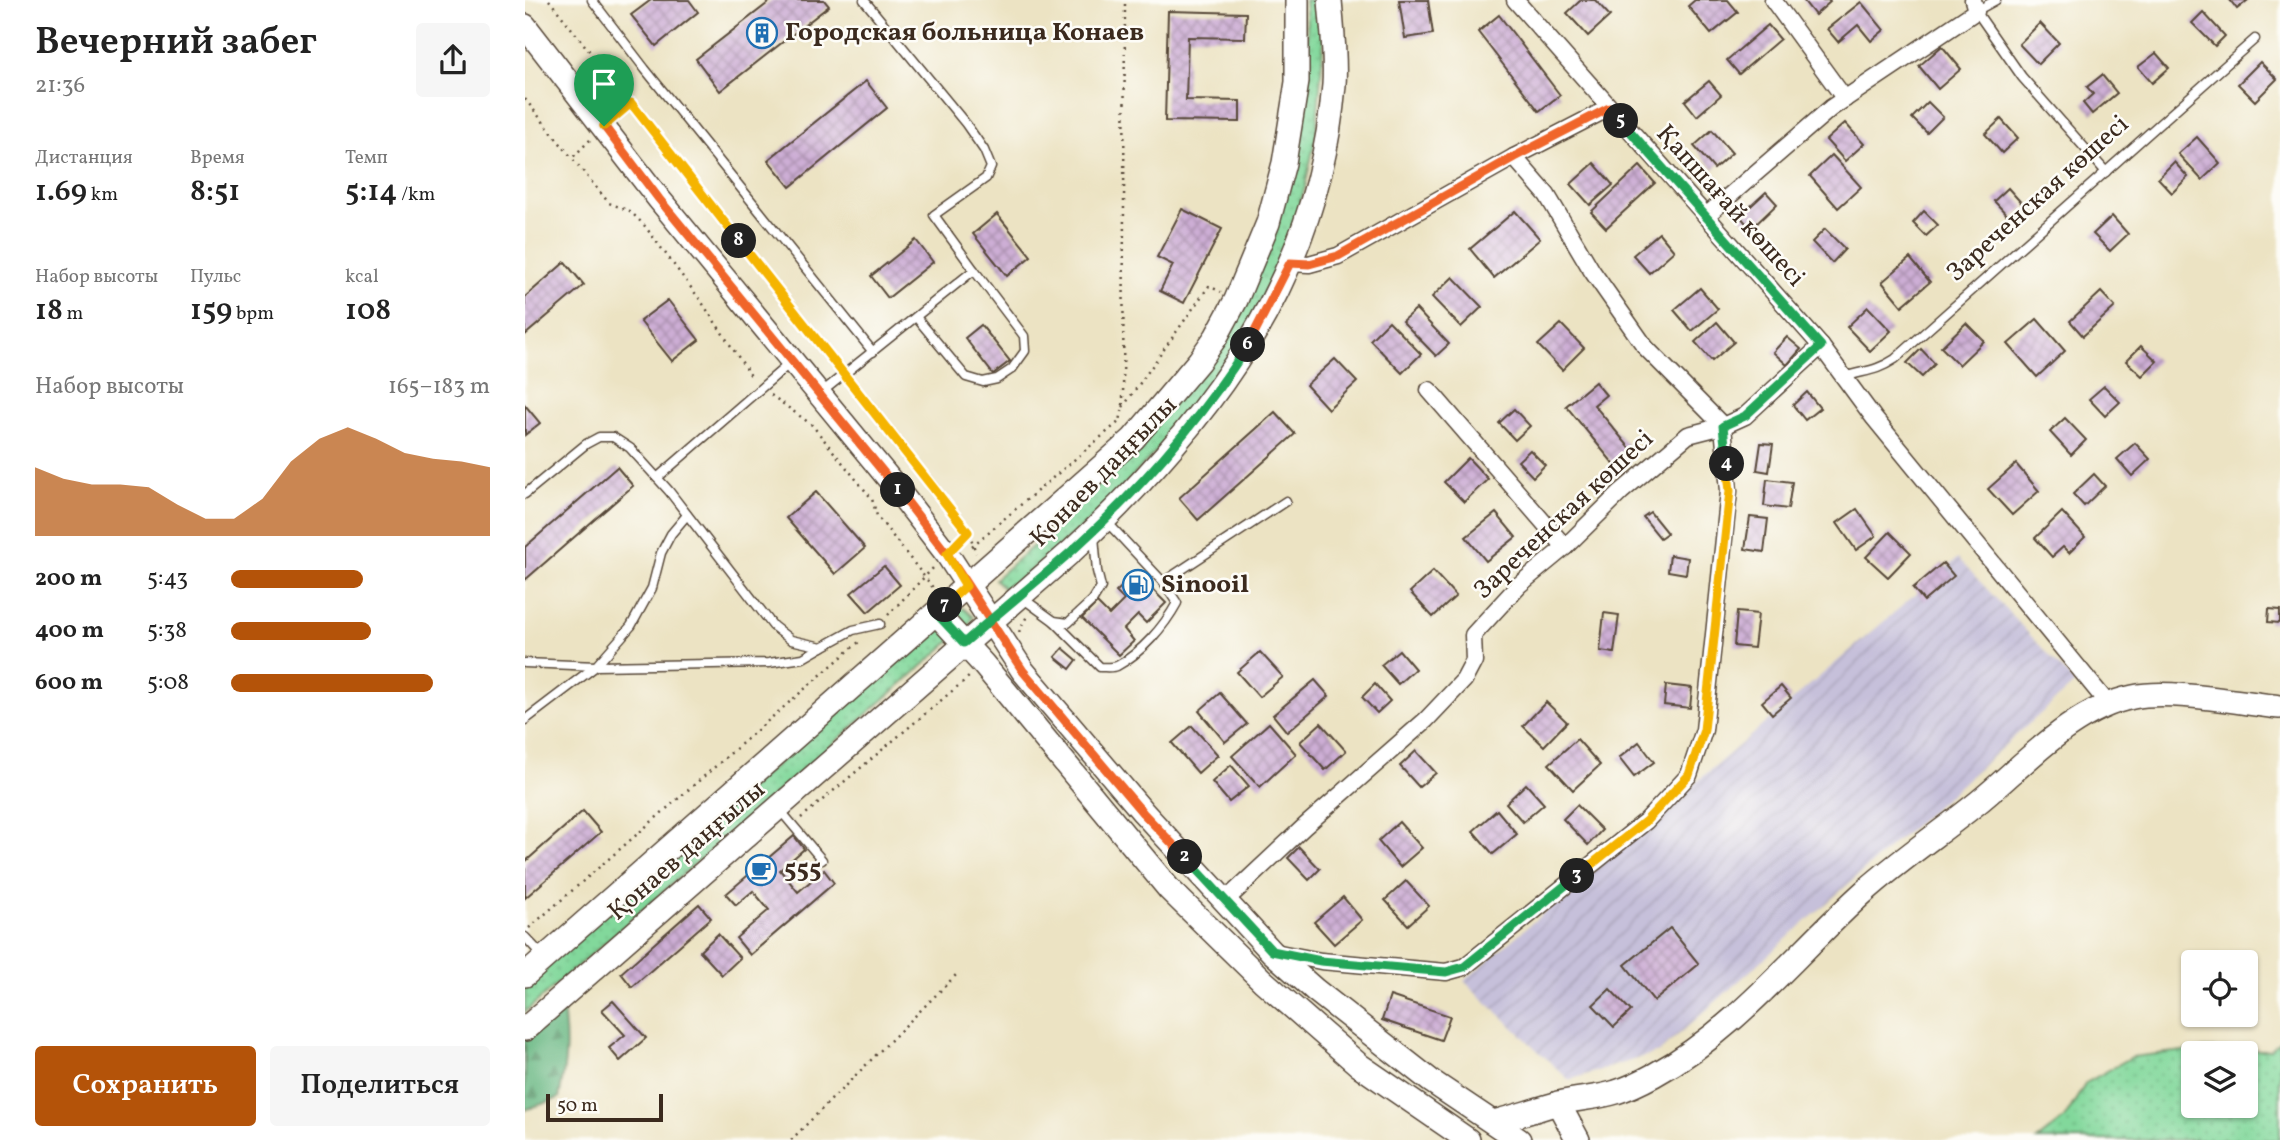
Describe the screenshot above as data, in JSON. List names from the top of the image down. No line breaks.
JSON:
{"streets":{"street":["Зареченская көшесі","Қапшағай көшесі","Қонаев даңғылы"]},"crossings":[["Зареченская көшесі","Қапшағай көшесі"]],"places":{"building":["Городская больница Конаев"],"fuel station":["Sinooil"],"cafe":["555"]},"scale_bar":"50 m","page":{"heading":["Вечерний забег","21:36"],"pins":["5","8","6","4","1","7","2","3"],"stats":[["Дистанция","1.69 km"],["Время","8:51"],["Темп","5:14 /km"],["Набор высоты","18 m"],["Пульс","159 bpm"],["kcal","108"]],"chart":["Набор высоты","165–183 m"],"list":[{"name":"200 m","note":"5:43"},{"name":"400 m","note":"5:38"},{"name":"600 m","note":"5:08"}],"buttons":["Сохранить","Поделиться"],"scale":"50 m"}}
